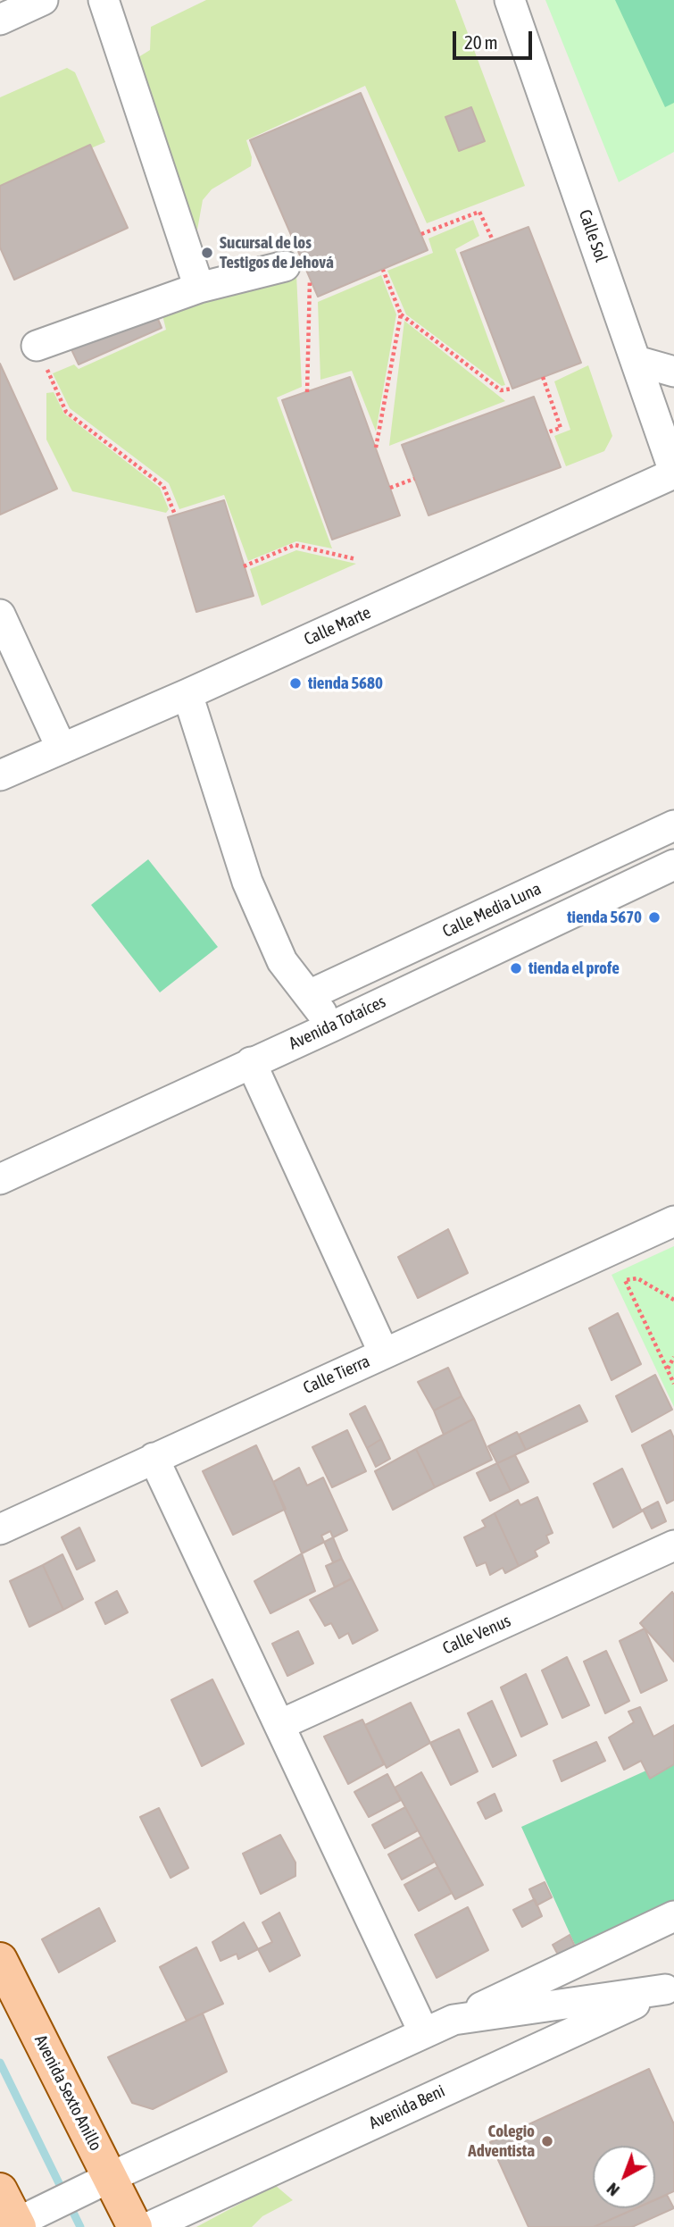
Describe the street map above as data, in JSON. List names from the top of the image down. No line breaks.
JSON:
{"streets":{"main road":["Avenida Sexto Anillo"],"street":["Calle Sol","Calle Marte","Calle Media Luna","Avenida Totaíces","Calle Tierra","Calle Venus","Avenida Beni"]},"crossings":[["Calle Sol","Calle Marte"],["Avenida Sexto Anillo","Avenida Beni"]],"places":["Sucursal de los Testigos de Jehová","tienda 5680","tienda 5670","tienda el profe","Colegio Adventista"],"scale_bar":"20 m","north":"bottom left"}
